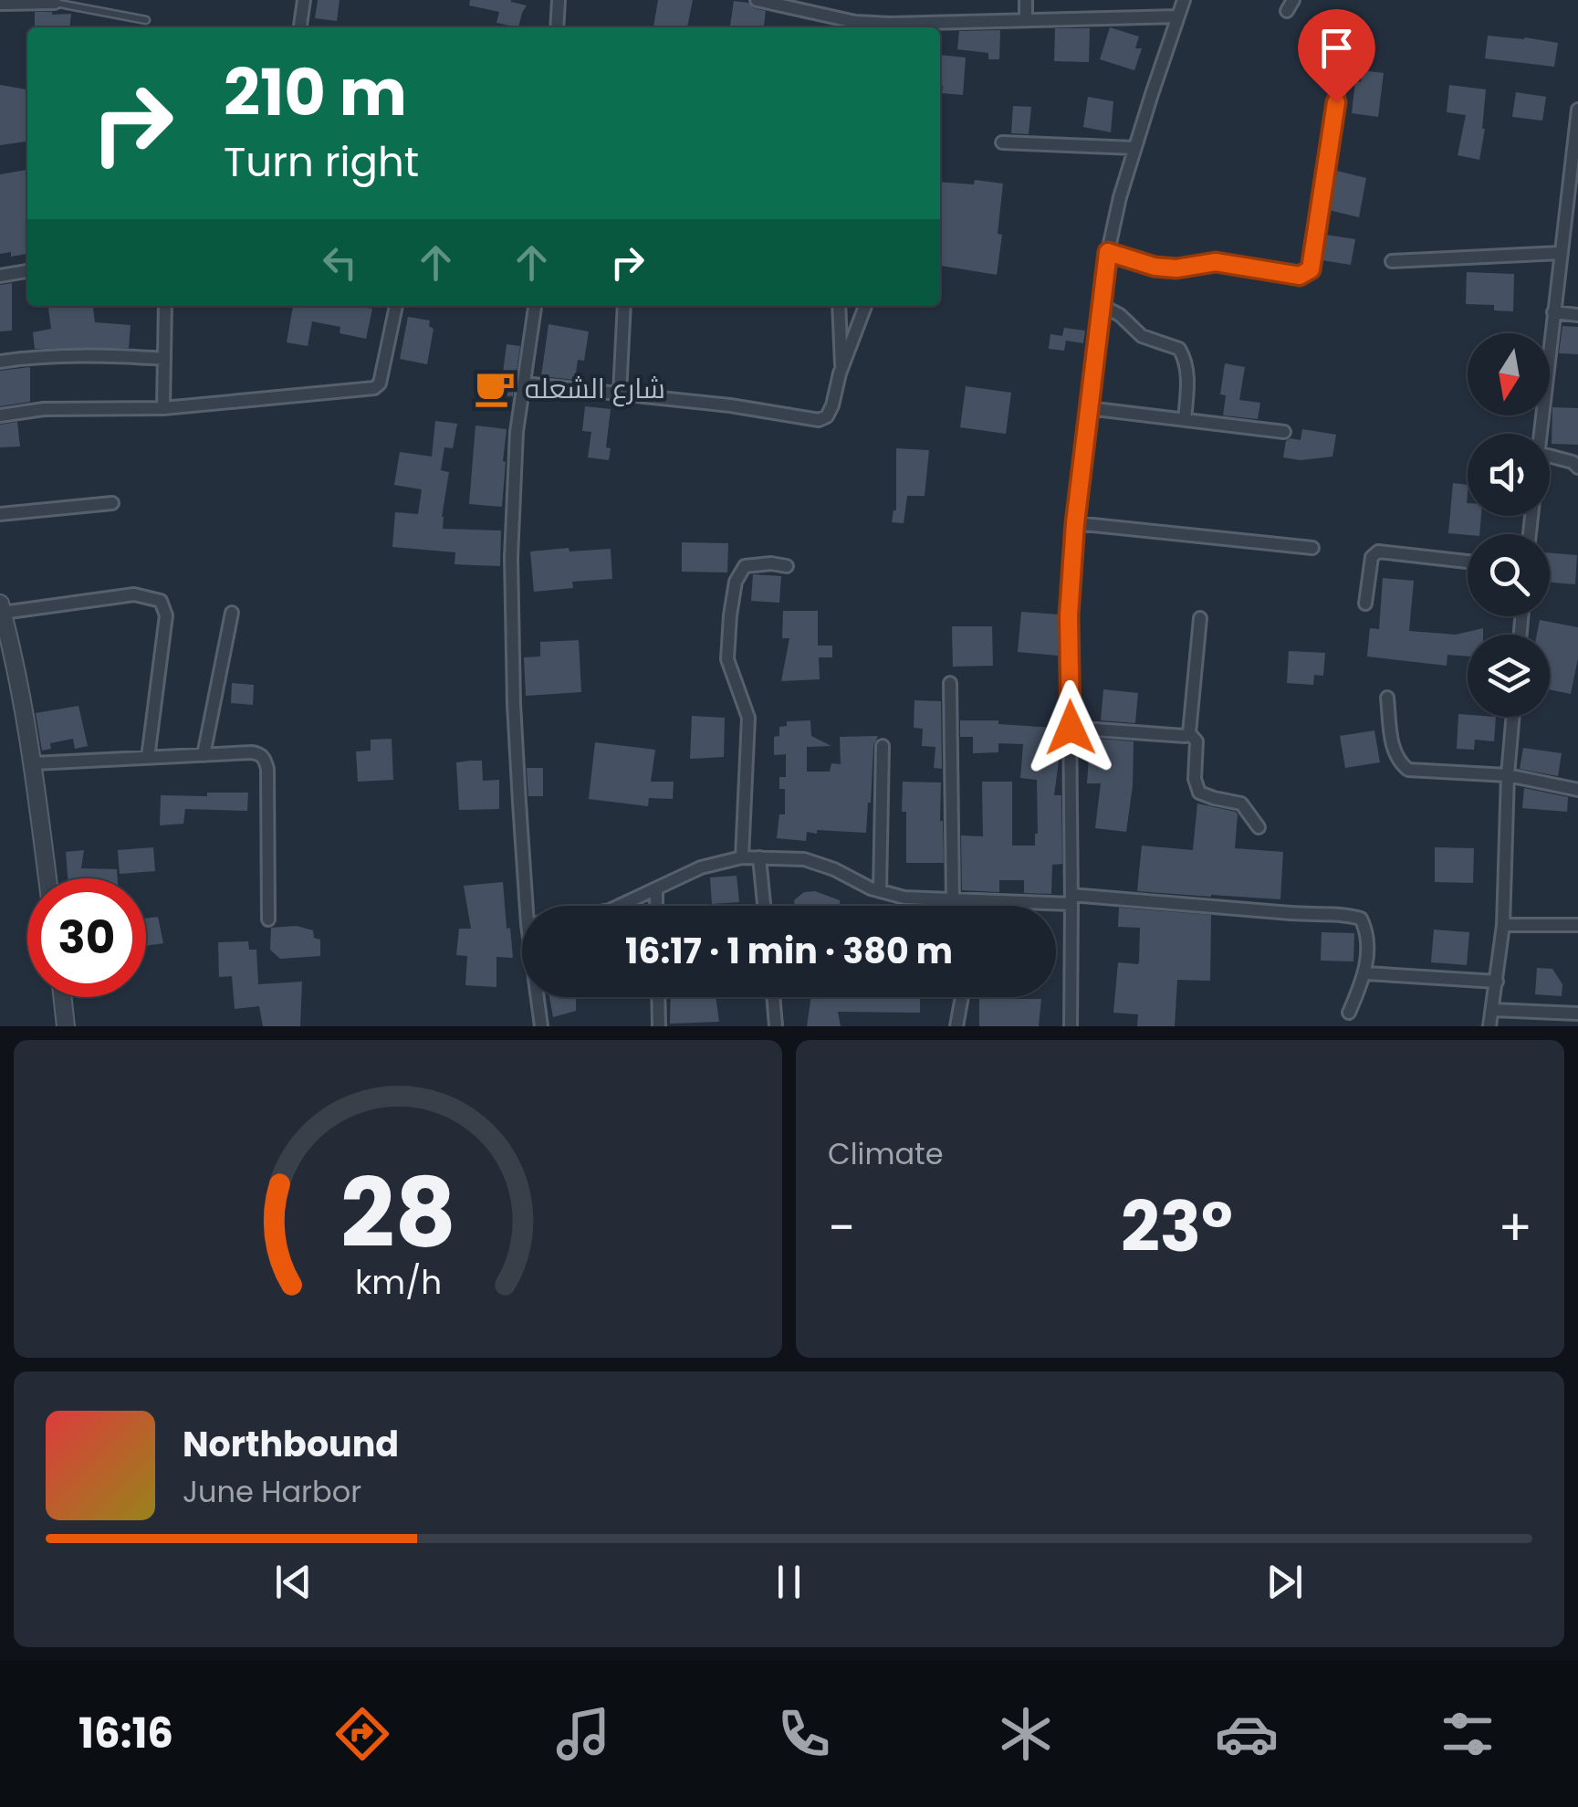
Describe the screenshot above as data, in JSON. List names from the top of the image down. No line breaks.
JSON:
{"places":{"cafe":["شارع الشعله"]},"north":"bottom","page":{"turn":["210 m","Turn right"],"limit":"30","trip":"16:17 · 1 min · 380 m","tile":"Climate","heat":["−","23°","+"],"song":["Northbound","June Harbor"],"tabs":"16:16","gauge":["28","km/h"]}}
